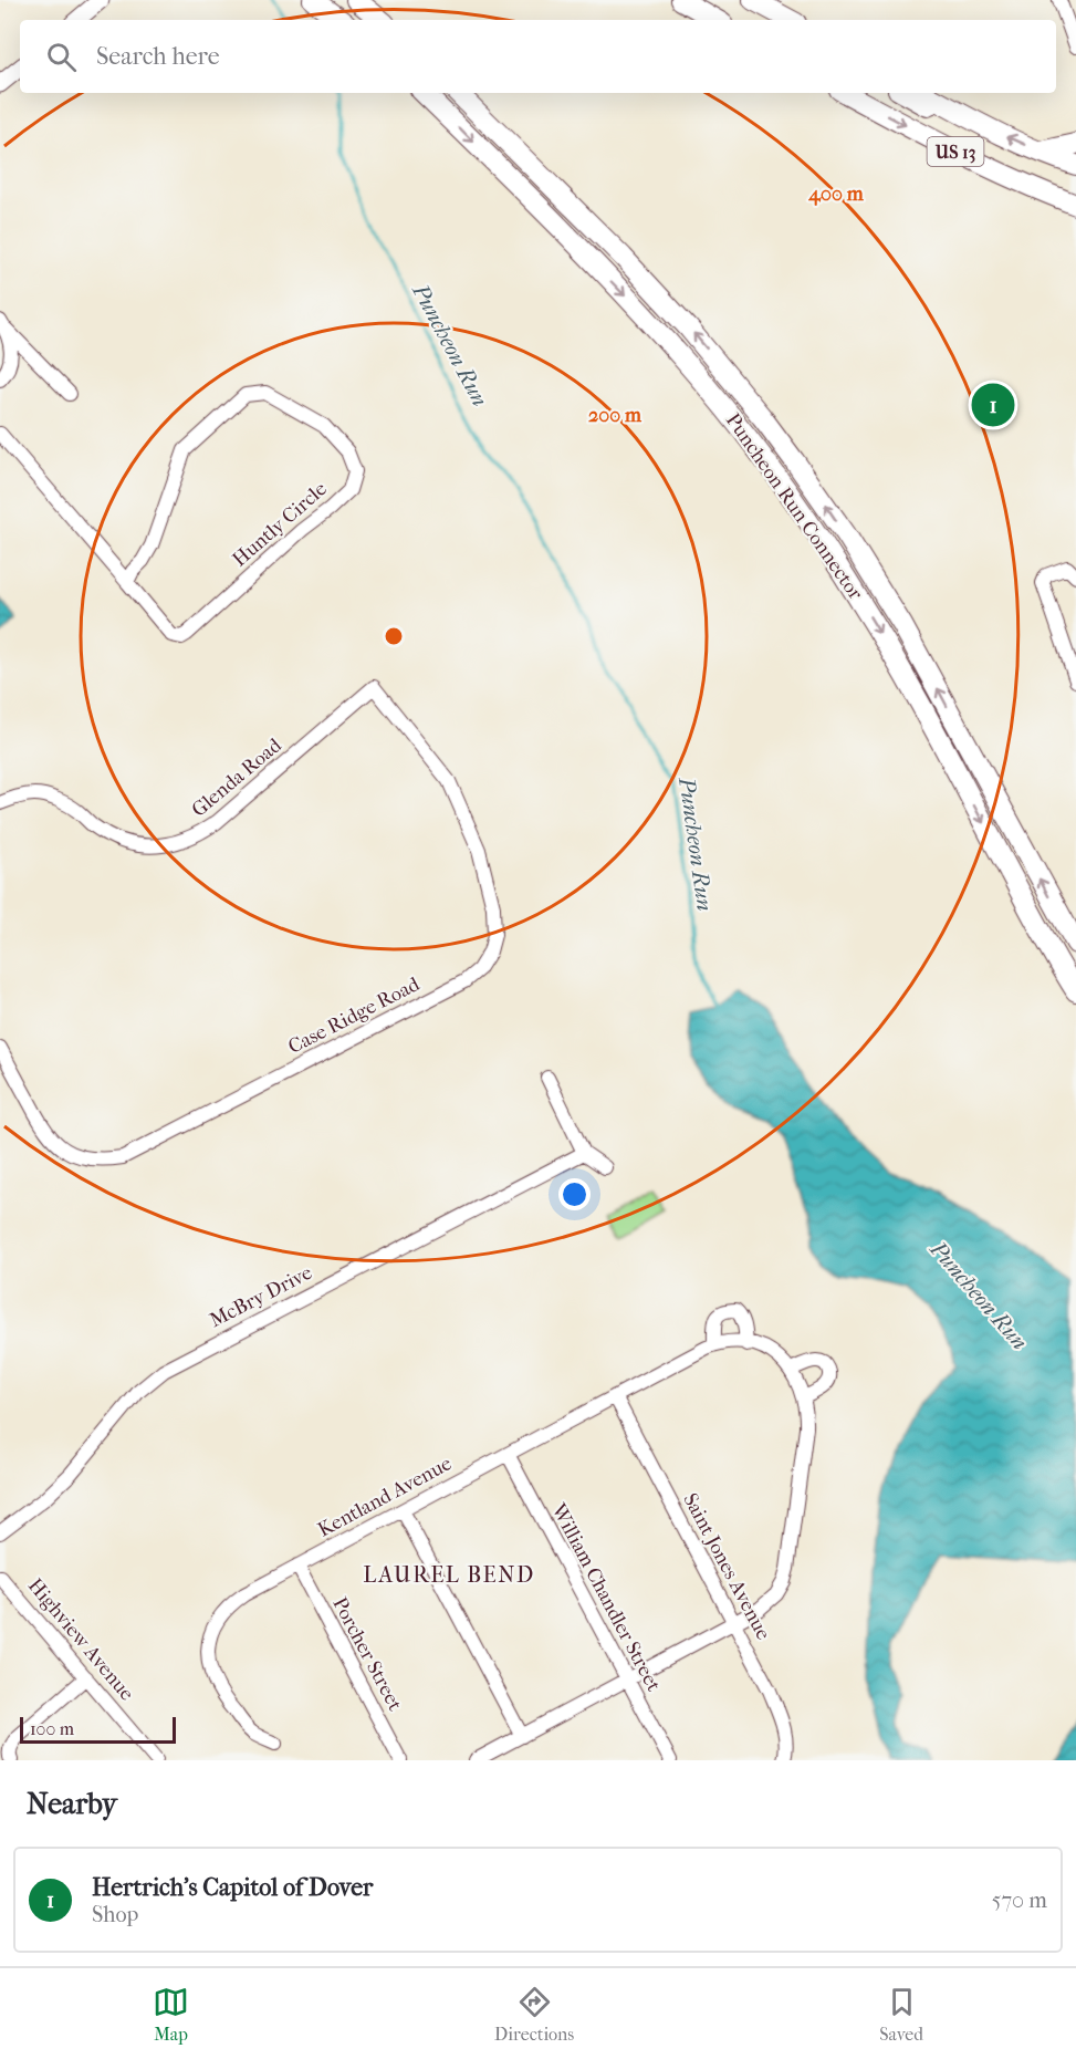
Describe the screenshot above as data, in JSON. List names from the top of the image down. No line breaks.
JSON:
{"streets":{"highway":["US 13","Puncheon Run Connector"],"street":["Huntly Circle","Glenda Road","Case Ridge Road","McBry Drive","Kentland Avenue","Saint Jones Avenue","William Chandler Street","Highview Avenue","Porcher Street"]},"crossings":[["Glenda Road","Case Ridge Road"],["Kentland Avenue","Saint Jones Avenue"],["Kentland Avenue","William Chandler Street"],["Kentland Avenue","Porcher Street"]],"districts":["LAUREL BEND"],"water":["Puncheon Run"],"scale_bar":"100 m","page":{"search":"Search here","pins":"1","scale":"100 m","heading":"Nearby","list":[{"mark":"1","name":"Hertrich’s Capitol of Dover","note":"Shop","value":"570 m"}],"nav":["Map","Directions","Saved"]},"rings":["400 m","200 m"]}
